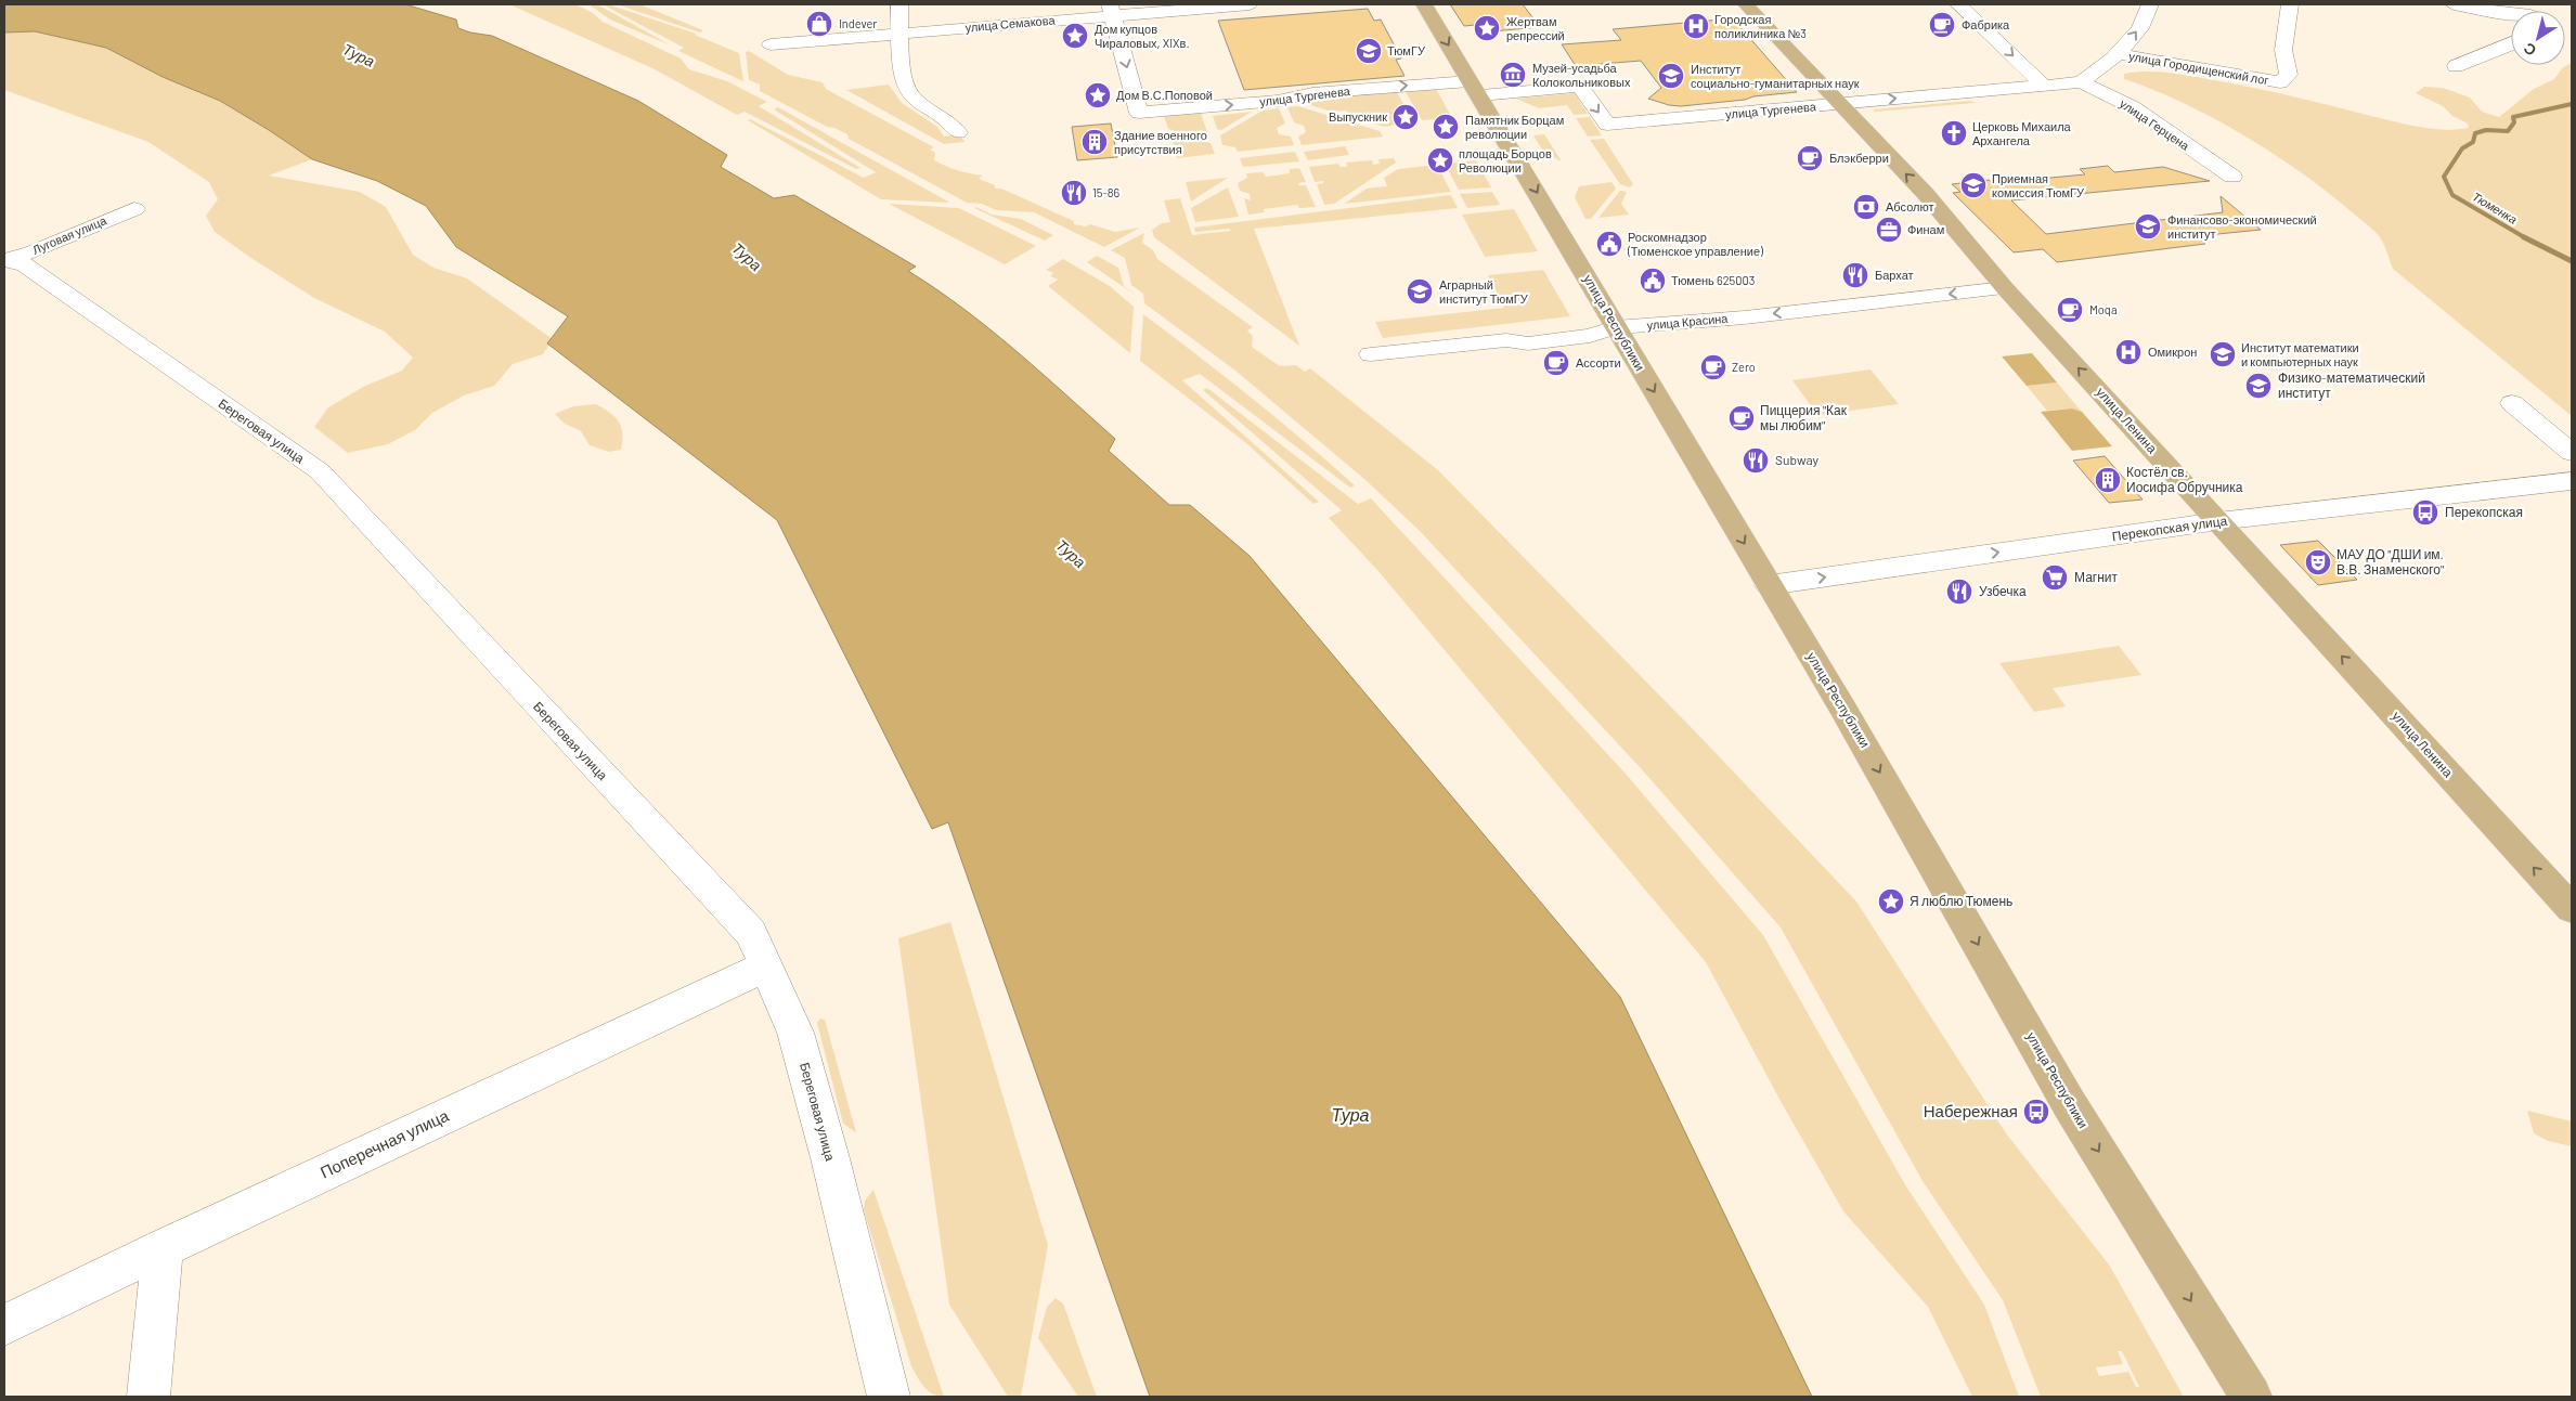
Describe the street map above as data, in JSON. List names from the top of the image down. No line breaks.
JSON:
{"streets":{"main road":["улица Республики","улица Ленина"],"street":["улица Семакова","улица Городищенский лог","улица Тургенева","улица Герцена","Луговая улица","улица Красина","Береговая улица","Перекопская улица","Поперечная улица"]},"crossings":[["улица Семакова","улица Тургенева"],["улица Тургенева","улица Герцена"],["улица Тургенева","улица Республики"],["улица Тургенева","улица Ленина"],["Луговая улица","Береговая улица"],["улица Красина","улица Республики"],["улица Красина","улица Ленина"],["улица Республики","Перекопская улица"],["улица Ленина","Перекопская улица"],["Береговая улица","Поперечная улица"]],"one_way":["улица Тургенева","улица Красина","улица Республики","улица Ленина","Перекопская улица"],"water":["Тура","Тюменка"],"places":{"shop":["Indever"],"cafe":["Фабрика","Блэкберри","Moqa","Ассорти","Zero","Пиццерия \"Как мы любим\""],"hospital":["Городская поликлиника №3","Омикрон"],"place":["Жертвам репрессий","Дом купцов Чираловых, XIXв.","Дом В.С.Поповой","Выпускник","Памятник Борцам революции","площадь Борцов Революции","Я люблю Тюмень"],"school or university":["ТюмГУ","Институт социально-гуманитарных наук","Приемная комиссия ТюмГУ","Финансово-экономический институт","Аграрный институт ТюмГУ","Институт математики и компьютерных наук","Физико-математический институт"],"museum":["Музей-усадьба Колокольниковых"],"church":["Церковь Михаила Архангела"],"building":["Здание военного присутствия","Костёл св. Иосифа Обручника"],"restaurant":["15-86","Бархат","Subway","Узбечка"],"bank":["Абсолют"],"office":["Финам"],"public building":["Роскомнадзор (Тюменское управление)","Тюмень 625003"],"bus stop":["Перекопская","Набережная"],"theatre":["МАУ ДО \"ДШИ им. В.В. Знаменского\""],"supermarket":["Магнит"]},"north":"bottom left"}
